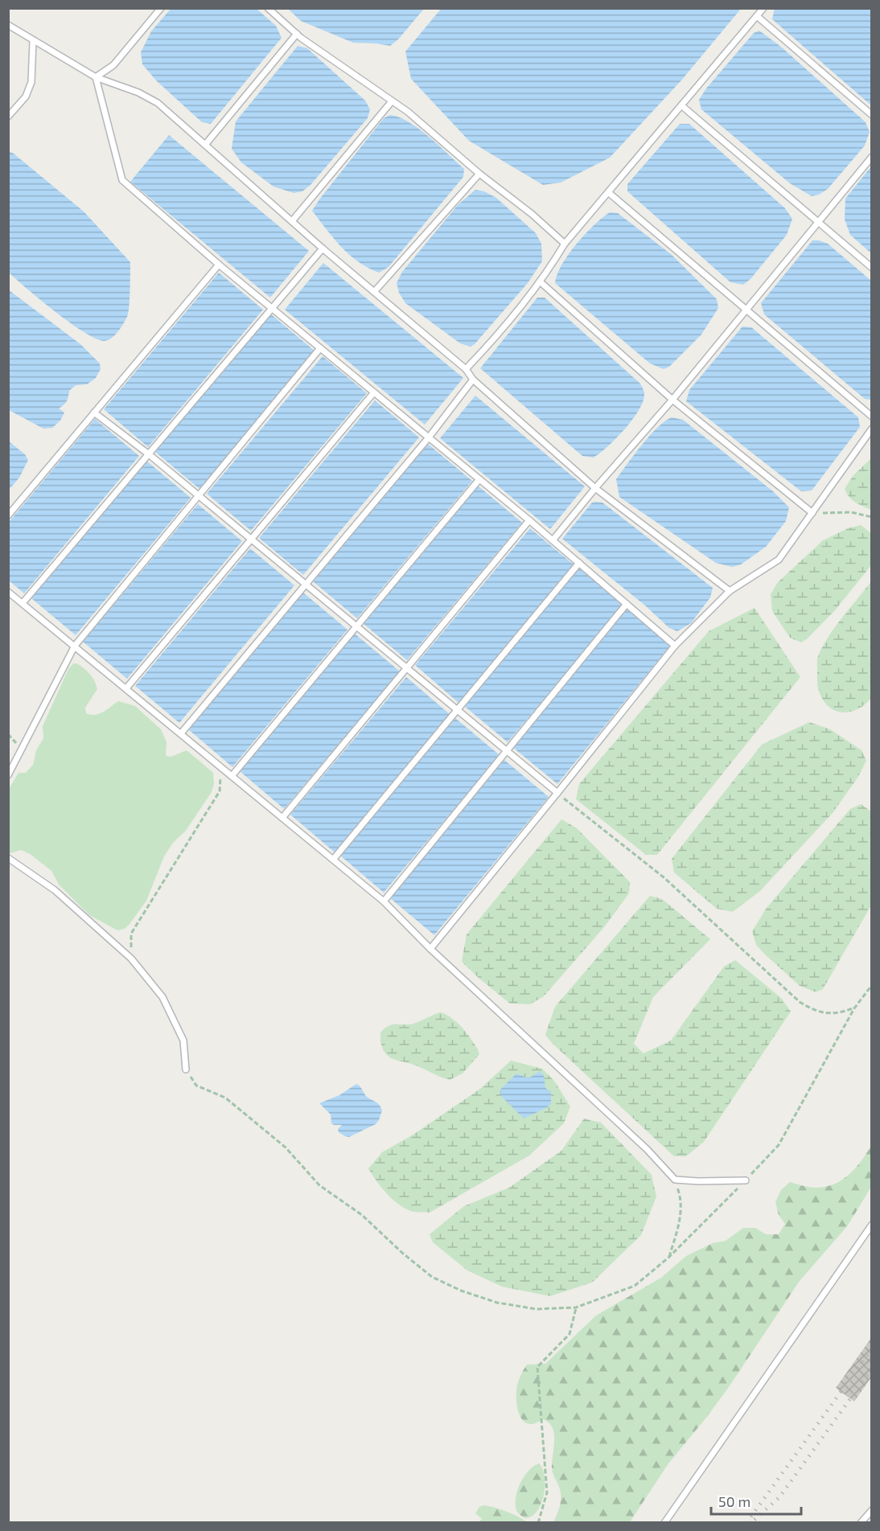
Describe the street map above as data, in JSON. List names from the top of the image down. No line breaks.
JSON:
{"scale_bar":"50 m"}
